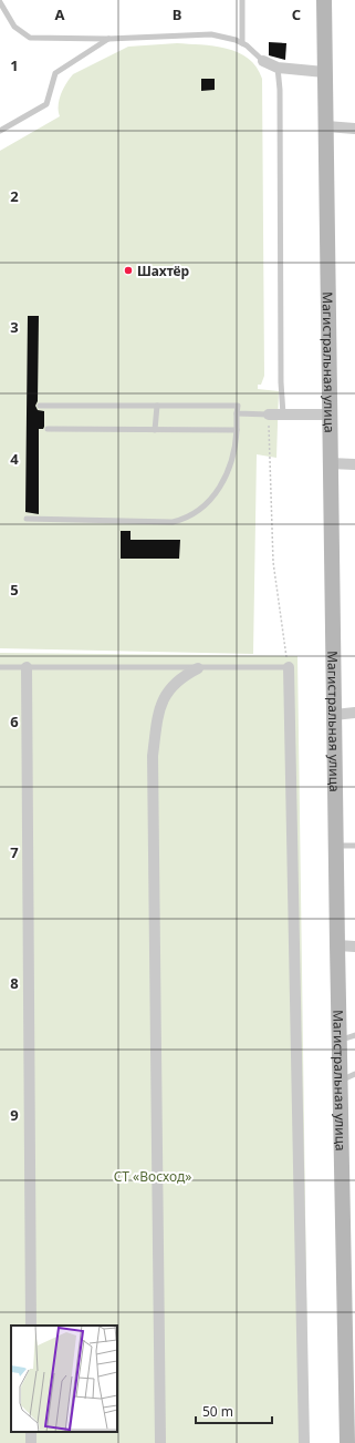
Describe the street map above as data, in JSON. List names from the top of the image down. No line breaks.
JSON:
{"streets":{"main road":["Магистральная улица"]},"parks":["СТ «Восход»"],"places":["Шахтёр"],"scale_bar":"50 m","grid":{"columns":["A","B","C"],"rows":["1","2","3","4","5","6","7","8","9"]}}
